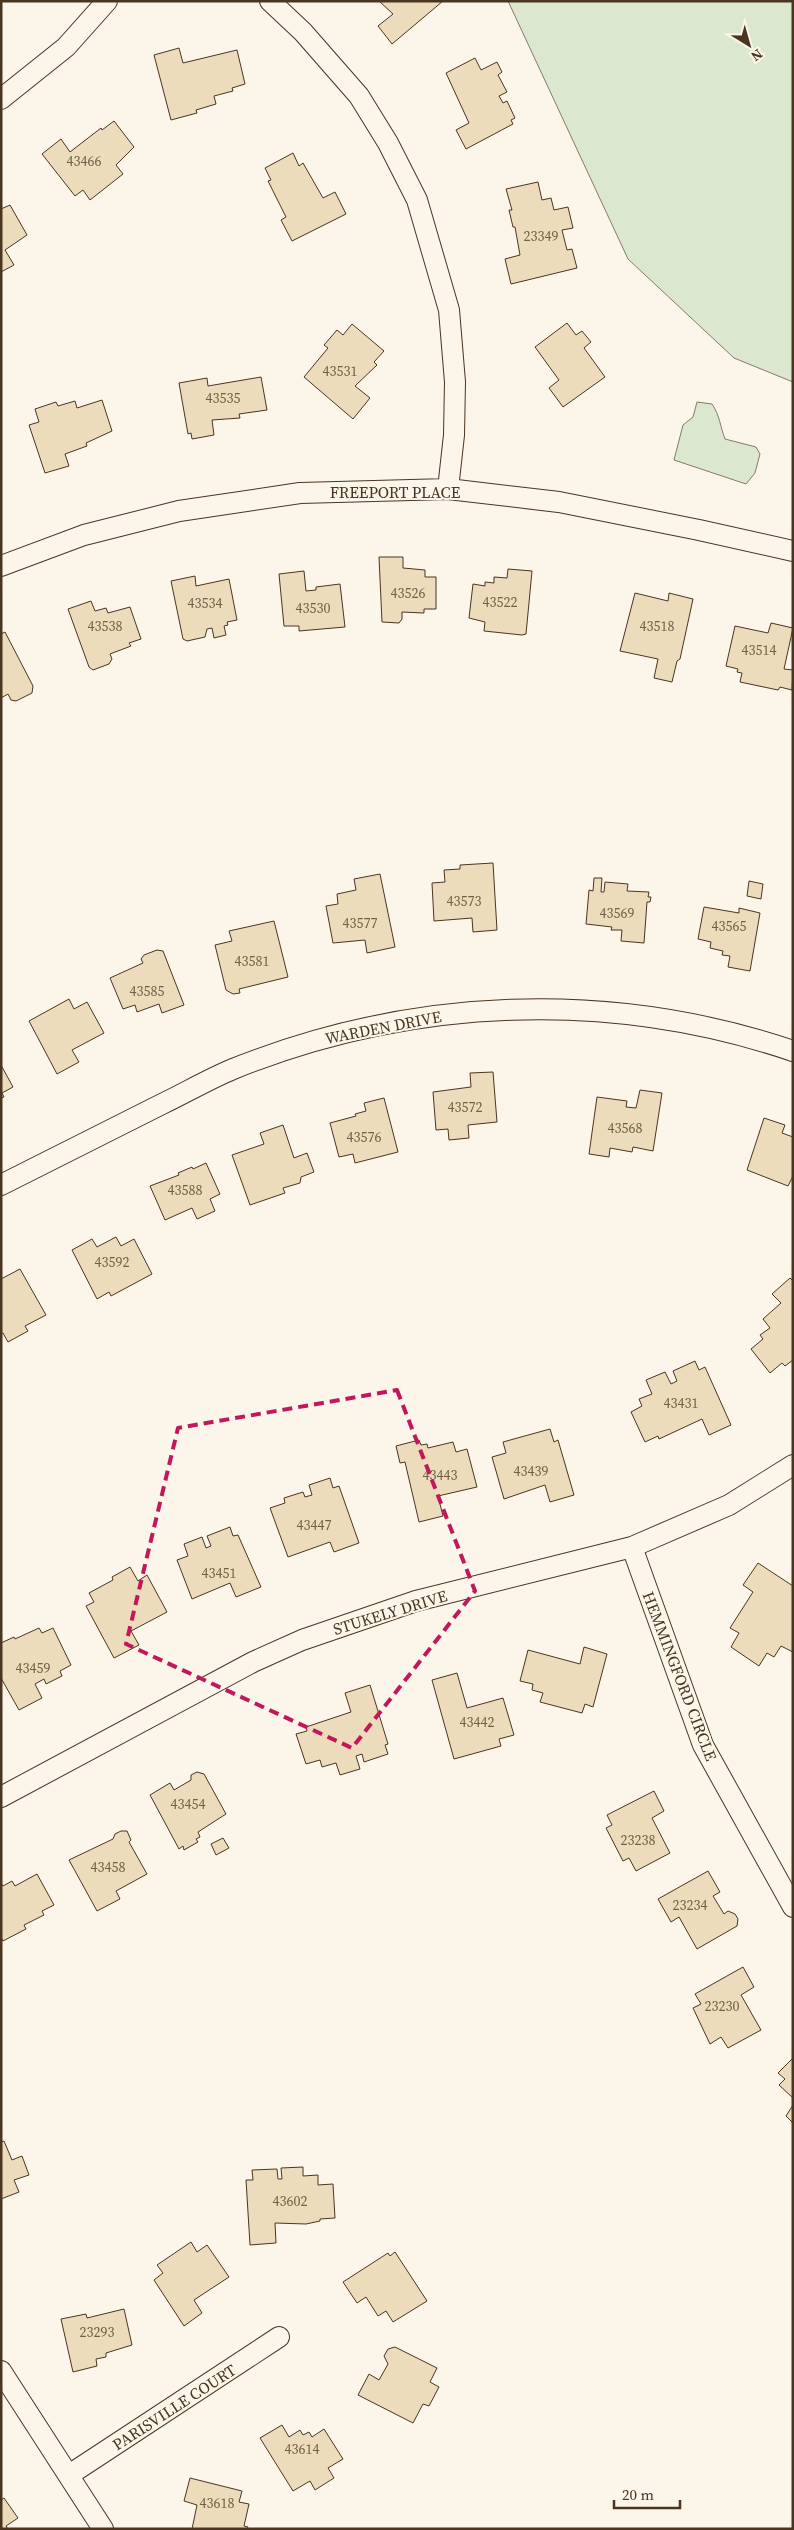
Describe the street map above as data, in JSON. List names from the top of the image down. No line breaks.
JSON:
{"streets":{"street":["FREEPORT PLACE","WARDEN DRIVE","STUKELY DRIVE","HEMMINGFORD CIRCLE","PARISVILLE COURT"]},"crossings":[["STUKELY DRIVE","HEMMINGFORD CIRCLE"]],"house_numbers":["43466","23349","43531","43535","43526","43522","43534","43530","43538","43518","43514","43573","43569","43577","43565","43581","43585","43572","43568","43576","43588","43592","43431","43439","43443","43447","43451","43459","43442","43454","23238","43458","23234","23230","43602","23293","43614","43618"],"scale_bar":"20 m","north":"bottom right"}
